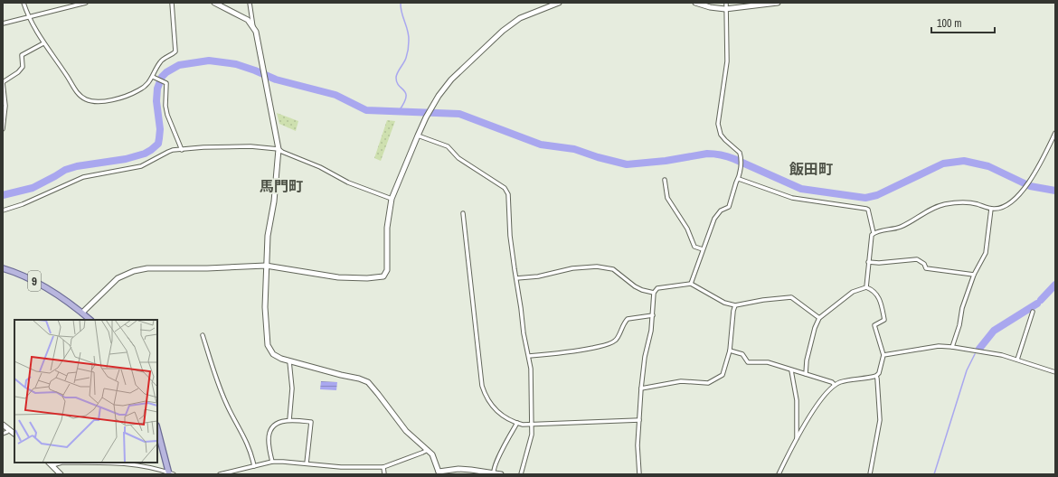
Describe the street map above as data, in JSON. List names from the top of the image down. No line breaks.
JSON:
{"streets":{"main road":["9"]},"districts":["飯田町","馬門町"],"scale_bar":"100 m"}
